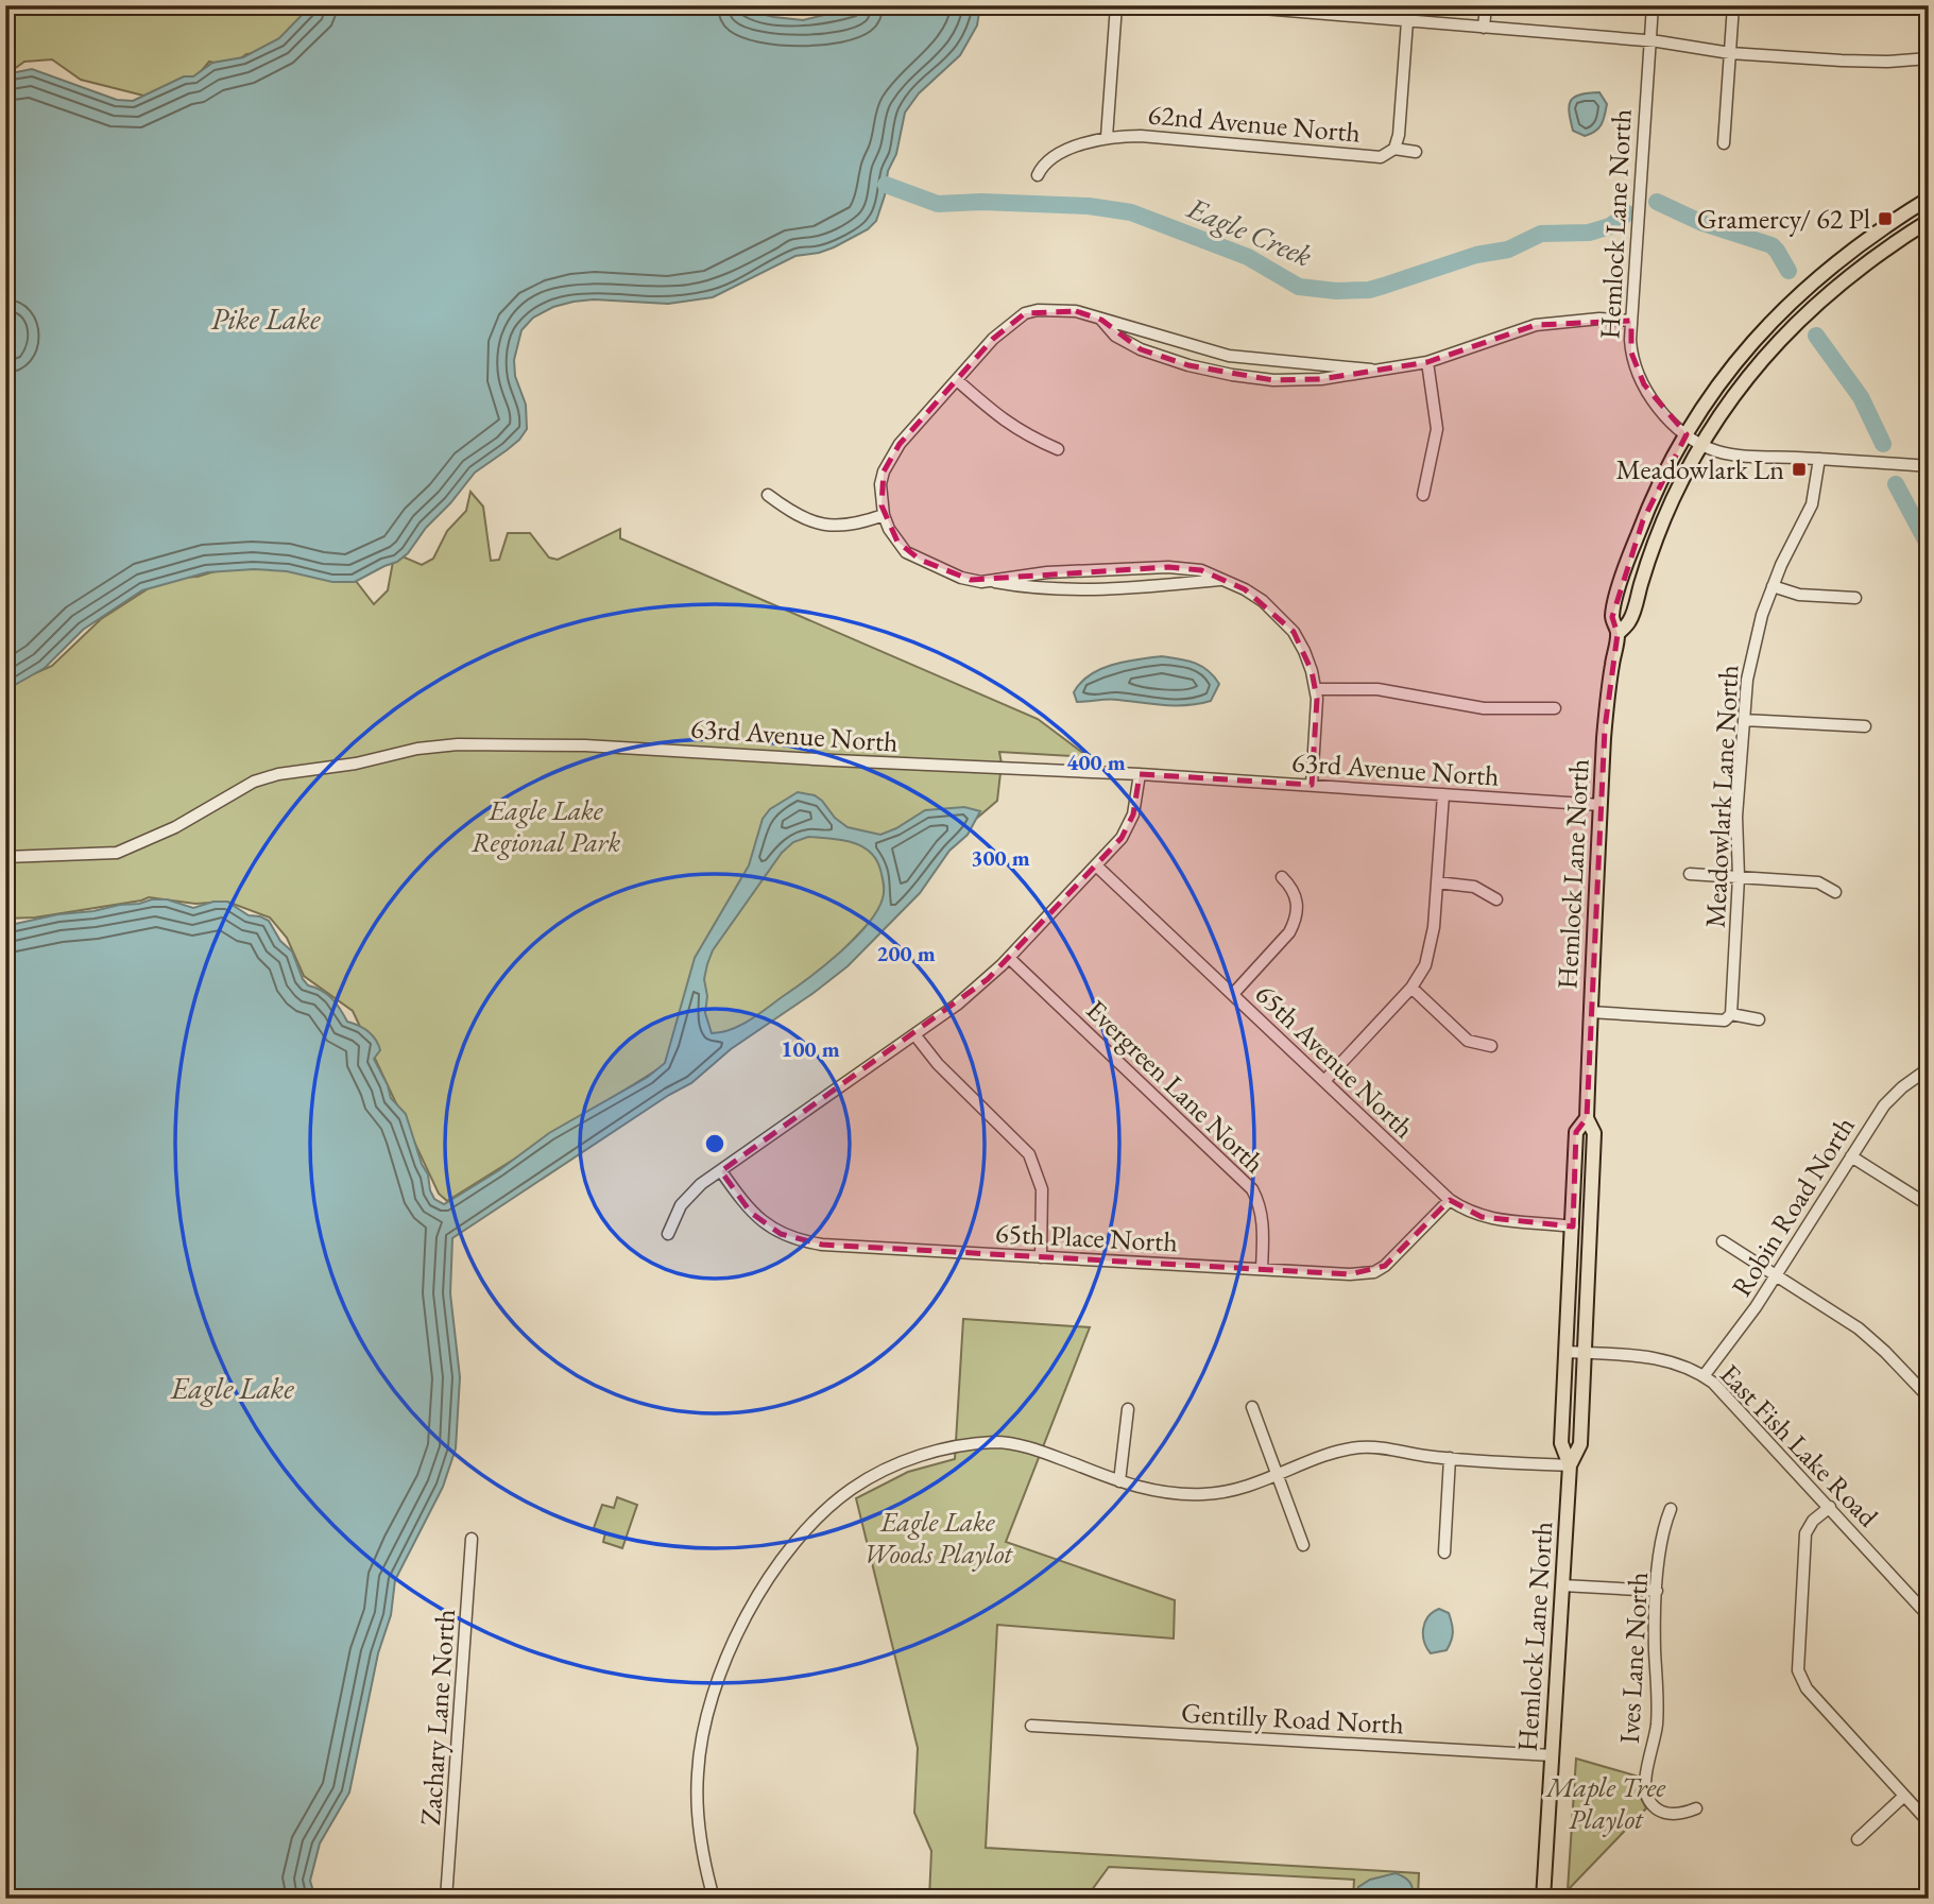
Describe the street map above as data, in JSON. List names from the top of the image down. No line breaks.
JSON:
{"streets":{"main road":["Hemlock Lane North"],"street":["62nd Avenue North","63rd Avenue North","Meadowlark Lane North","65th Avenue North","Evergreen Lane North","Robin Road North","65th Place North","East Fish Lake Road","Ives Lane North","Zachary Lane North","Gentilly Road North"]},"crossings":[["Hemlock Lane North","63rd Avenue North"],["Hemlock Lane North","65th Avenue North"],["Hemlock Lane North","East Fish Lake Road"],["Hemlock Lane North","Gentilly Road North"],["65th Avenue North","65th Place North"],["Evergreen Lane North","65th Place North"],["Robin Road North","East Fish Lake Road"]],"water":["Eagle Creek","Pike Lake","Eagle Lake"],"parks":["Eagle Lake Regional Park","Eagle Lake Woods Playlot","Maple Tree Playlot"],"places":{"transit":["Gramercy/ 62 Pl","Meadowlark Ln"]},"rings":["400 m","300 m","200 m","100 m"]}
